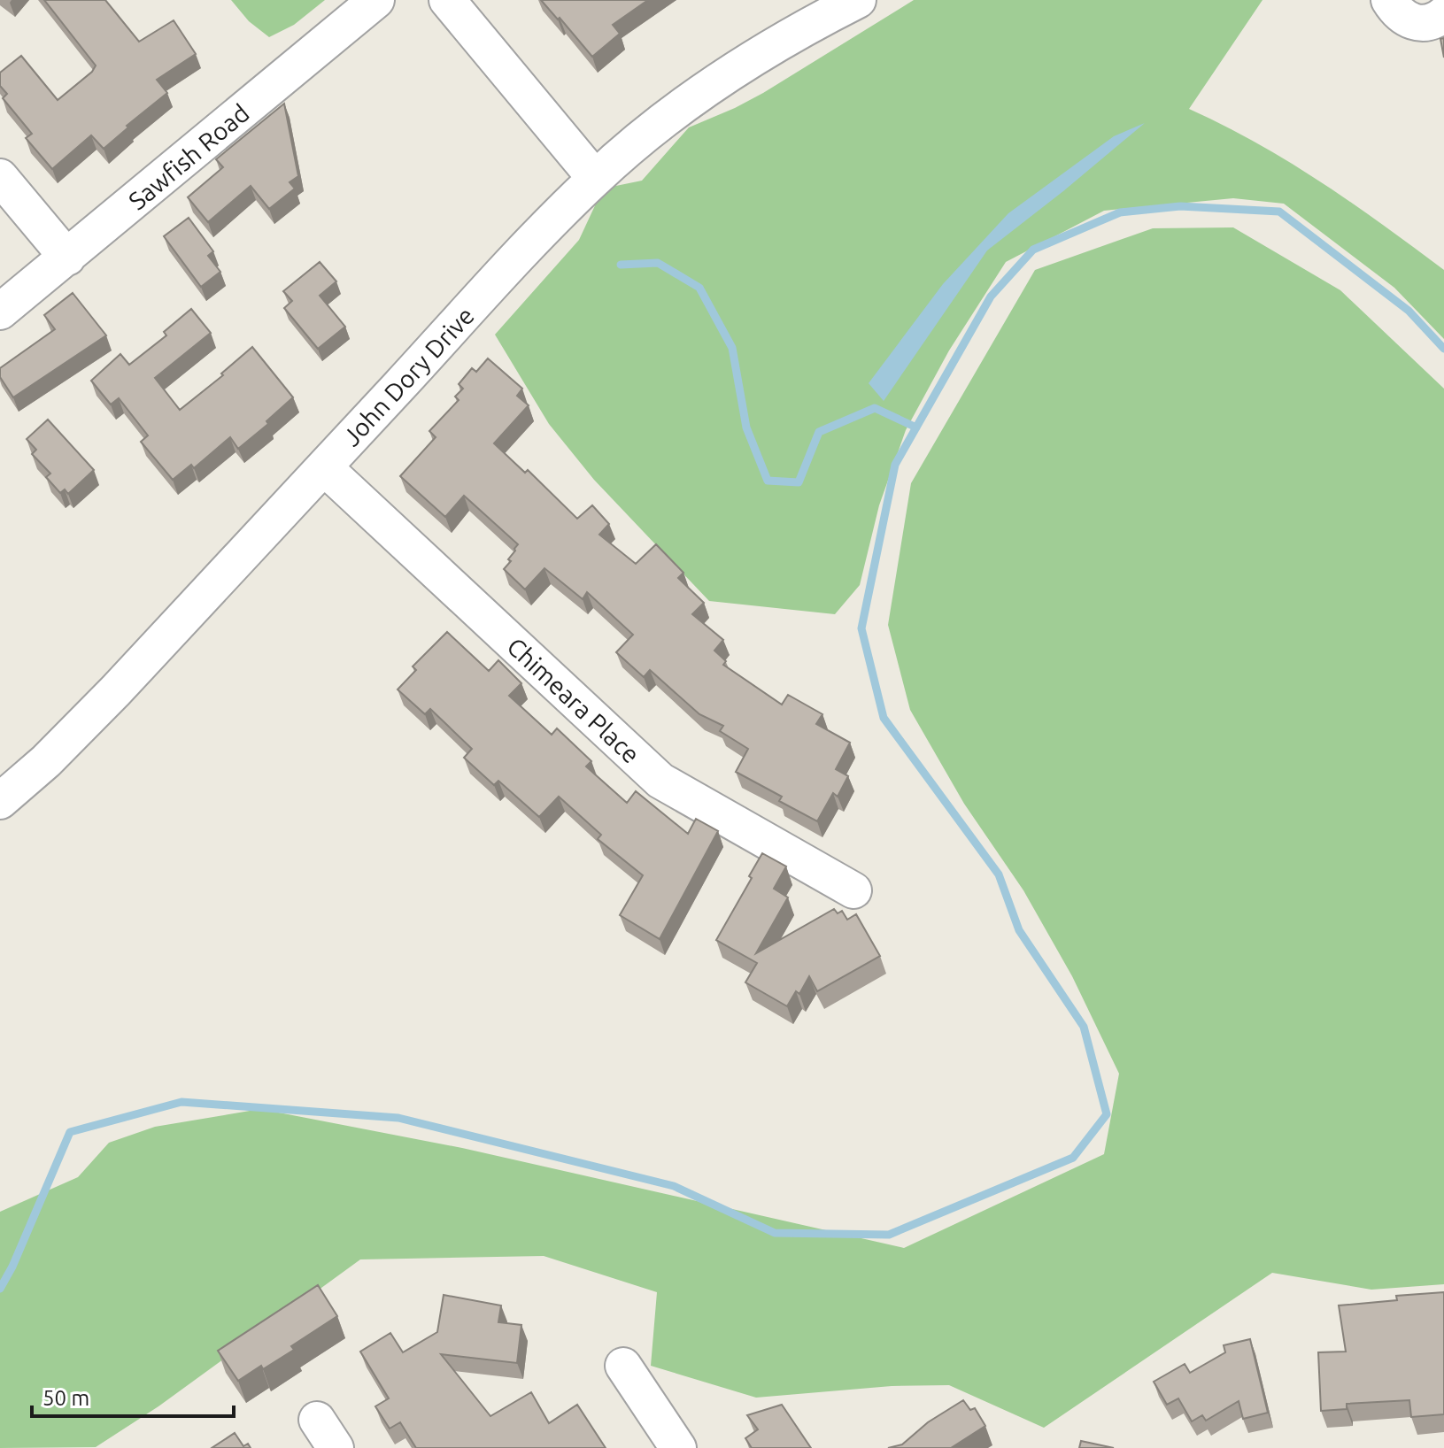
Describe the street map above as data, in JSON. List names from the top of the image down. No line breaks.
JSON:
{"streets":{"street":["Sawfish Road","John Dory Drive","Chimeara Place"]},"crossings":[["John Dory Drive","Chimeara Place"]],"scale_bar":"50 m"}
